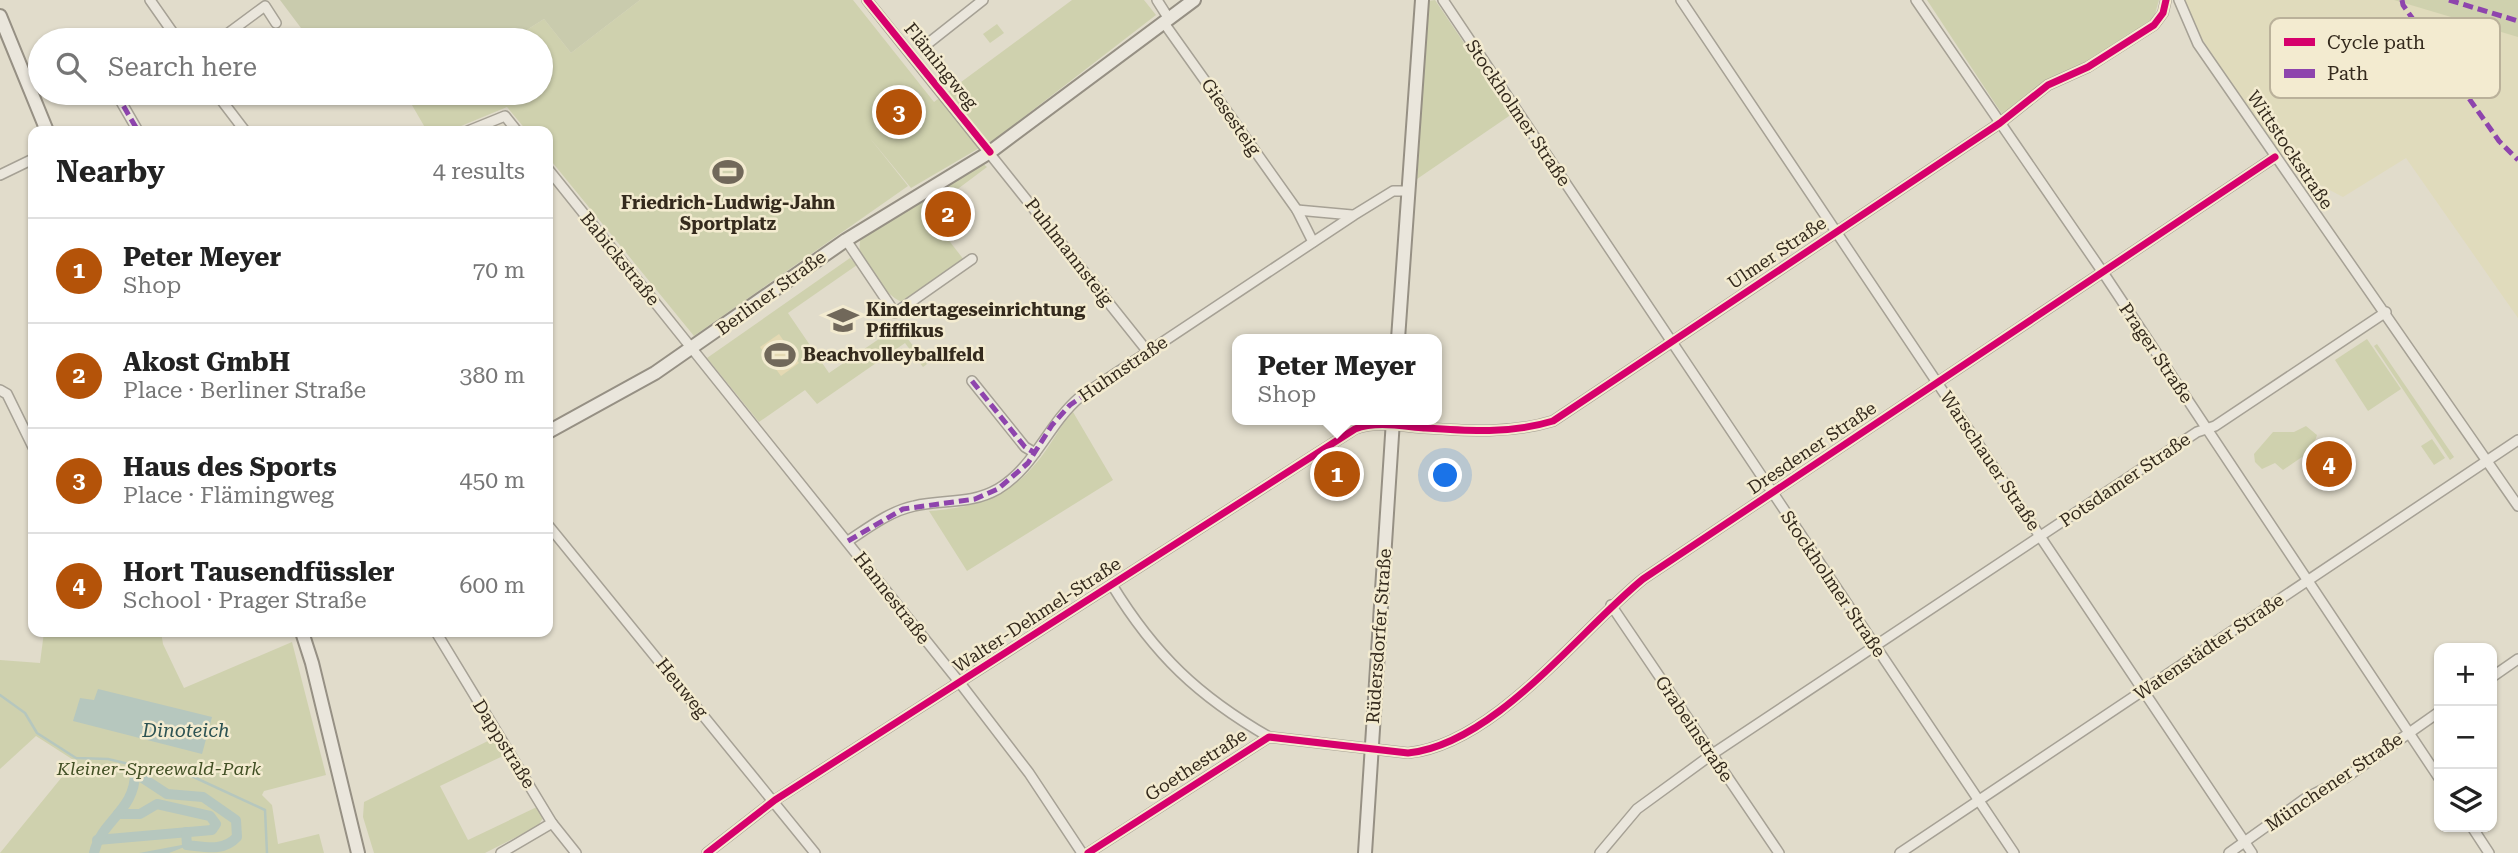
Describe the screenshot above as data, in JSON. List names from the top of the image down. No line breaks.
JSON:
{"streets":{"street":["Flämingweg","Stockholmer Straße","Giesesteig","Wittstockstraße","Puhlmannsteig","Ulmer Straße","Babickstraße","Berliner Straße","Prager Straße","Huhnstraße","Dresdener Straße","Warschauer Straße","Potsdamer Straße","Hannestraße","Walter-Dehmel-Straße","Rüdersdorfer Straße","Watenstädter Straße","Heuweg","Grabeinstraße","Dappstraße","Goethestraße","Münchener Straße"]},"crossings":[["Flämingweg","Puhlmannsteig"],["Flämingweg","Berliner Straße"],["Stockholmer Straße","Ulmer Straße"],["Stockholmer Straße","Dresdener Straße"],["Stockholmer Straße","Potsdamer Straße"],["Stockholmer Straße","Watenstädter Straße"],["Giesesteig","Berliner Straße"],["Giesesteig","Huhnstraße"],["Wittstockstraße","Dresdener Straße"],["Wittstockstraße","Potsdamer Straße"],["Wittstockstraße","Watenstädter Straße"],["Puhlmannsteig","Berliner Straße"],["Puhlmannsteig","Huhnstraße"],["Ulmer Straße","Prager Straße"],["Ulmer Straße","Warschauer Straße"],["Babickstraße","Berliner Straße"],["Babickstraße","Hannestraße"],["Berliner Straße","Hannestraße"],["Prager Straße","Dresdener Straße"],["Prager Straße","Potsdamer Straße"],["Prager Straße","Watenstädter Straße"],["Prager Straße","Münchener Straße"],["Huhnstraße","Hannestraße"],["Dresdener Straße","Warschauer Straße"],["Dresdener Straße","Rüdersdorfer Straße"],["Dresdener Straße","Grabeinstraße"],["Dresdener Straße","Goethestraße"],["Warschauer Straße","Potsdamer Straße"],["Warschauer Straße","Watenstädter Straße"],["Warschauer Straße","Münchener Straße"],["Potsdamer Straße","Grabeinstraße"],["Hannestraße","Walter-Dehmel-Straße"],["Walter-Dehmel-Straße","Heuweg"],["Rüdersdorfer Straße","Goethestraße"]],"water":["Dinoteich"],"parks":["Kleiner-Spreewald-Park"],"places":{"sports":["Friedrich-Ludwig-Jahn Sportplatz","Beachvolleyballfeld"],"school or university":["Kindertageseinrichtung Pfiffikus"]},"legend":["Cycle path","Path"],"page":{"search":"Search here","pins":["3","2","4","1"],"heading":["Nearby","4 results"],"list":[{"mark":"1","name":"Peter Meyer","note":"Shop","value":"70 m"},{"mark":"2","name":"Akost GmbH","note":"Place · Berliner Straße","value":"380 m"},{"mark":"3","name":"Haus des Sports","note":"Place · Flämingweg","value":"450 m"},{"mark":"4","name":"Hort Tausendfüssler","note":"School · Prager Straße","value":"600 m"}],"popup":["Peter Meyer","Shop"],"map_buttons":["+","−"]}}
